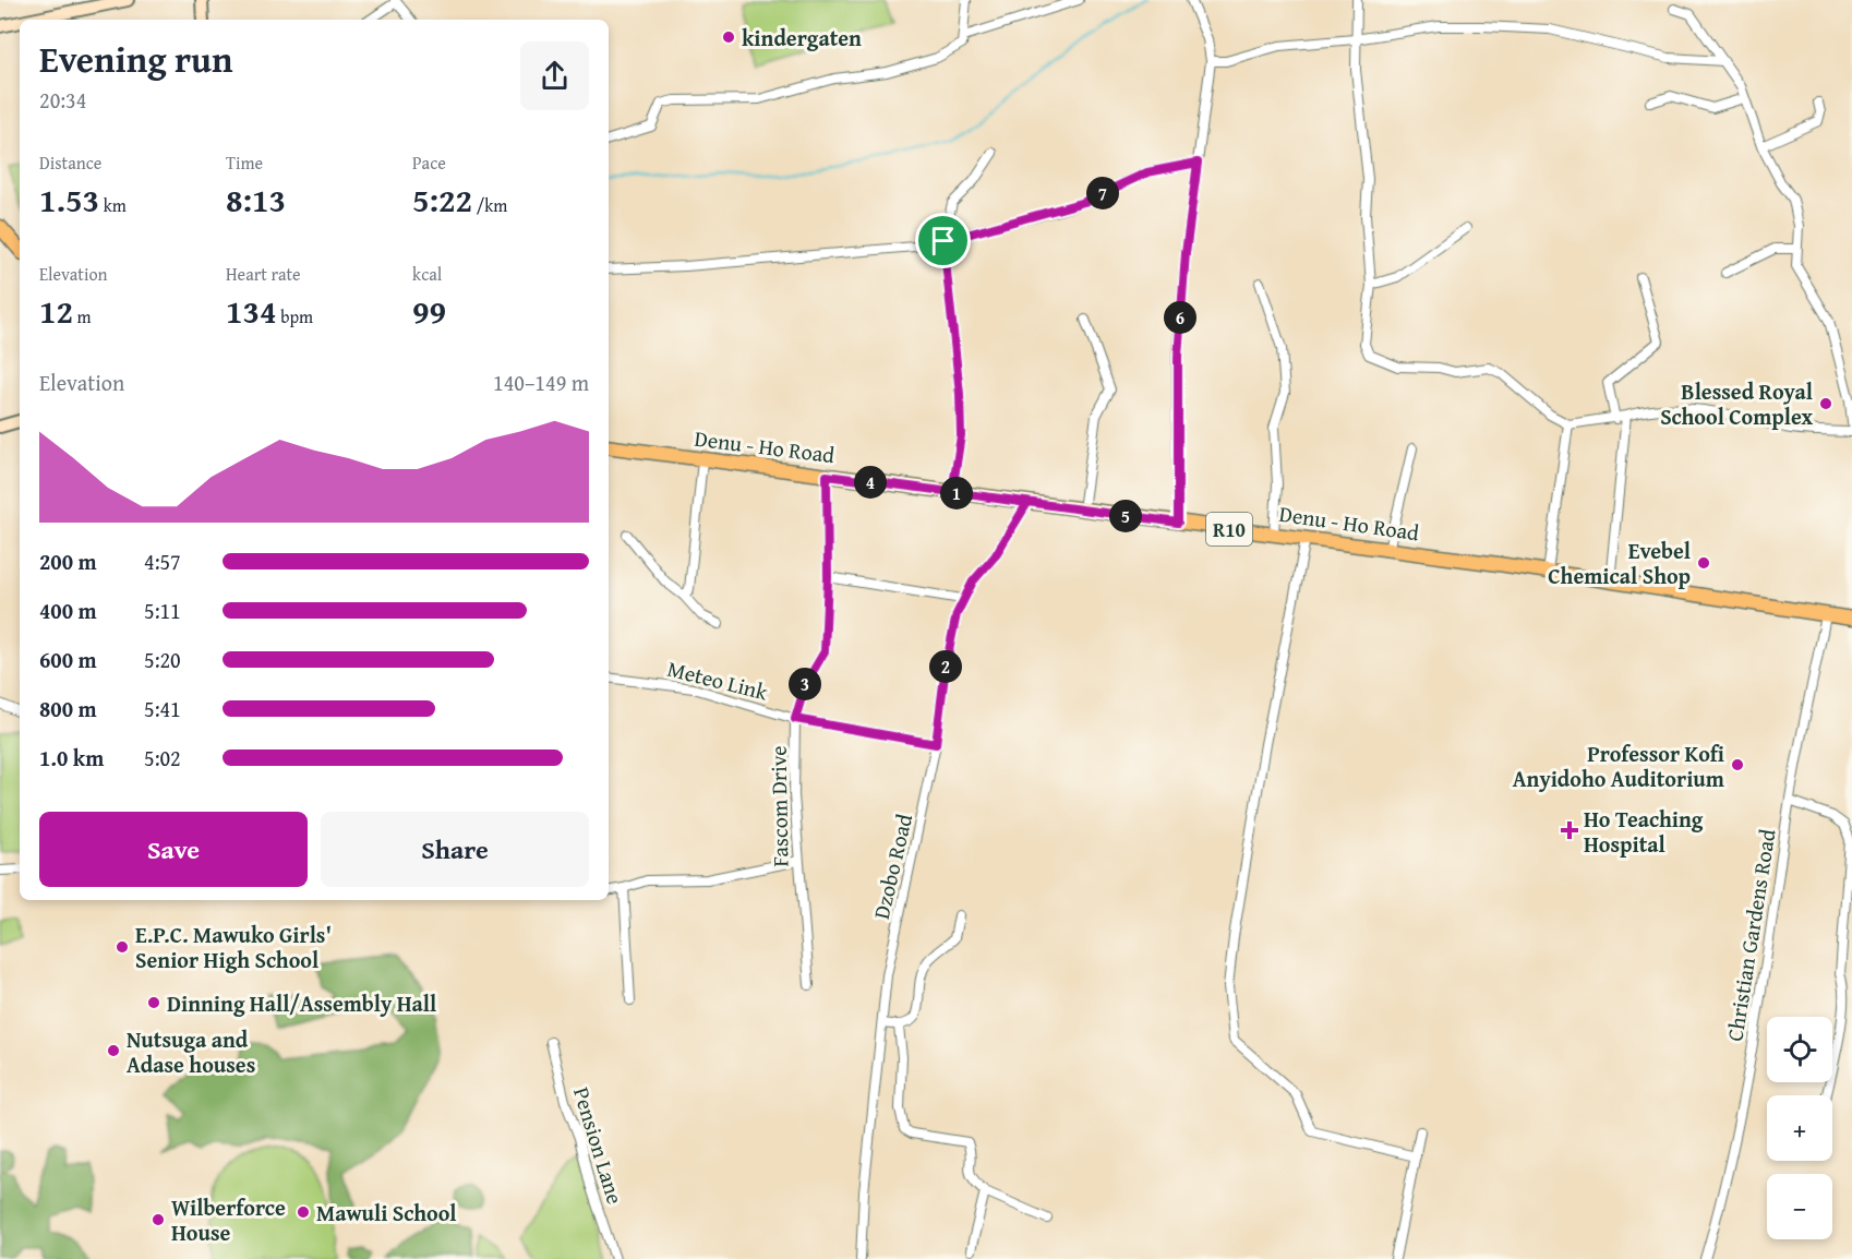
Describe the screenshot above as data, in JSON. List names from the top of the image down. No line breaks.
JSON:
{"streets":{"main road":["Denu - Ho Road","R10"],"street":["Meteo Link","Fascom Drive","Dzobo Road","Christian Gardens Road","Pension Lane"]},"crossings":[["Denu - Ho Road","Fascom Drive"],["Denu - Ho Road","Dzobo Road"],["Denu - Ho Road","Christian Gardens Road"],["Meteo Link","Fascom Drive"],["Meteo Link","Dzobo Road"]],"places":{"other":["kindergaten","Blessed Royal School Complex","Evebel Chemical Shop","Professor Kofi Anyidoho Auditorium","E.P.C. Mawuko Girls' Senior High School","Dinning Hall/Assembly Hall","Nutsuga and Adase houses","Mawuli School","Wilberforce House"],"health":["Ho Teaching Hospital"]},"page":{"heading":["Evening run","20:34"],"stats":[["Distance","1.53 km"],["Time","8:13"],["Pace","5:22 /km"],["Elevation","12 m"],["Heart rate","134 bpm"],["kcal","99"]],"pins":["7","6","4","1","5","2","3"],"chart":["Elevation","140–149 m"],"list":[{"name":"200 m","note":"4:57"},{"name":"400 m","note":"5:11"},{"name":"600 m","note":"5:20"},{"name":"800 m","note":"5:41"},{"name":"1.0 km","note":"5:02"}],"buttons":["Save","Share"],"map_buttons":["+","−"]}}
